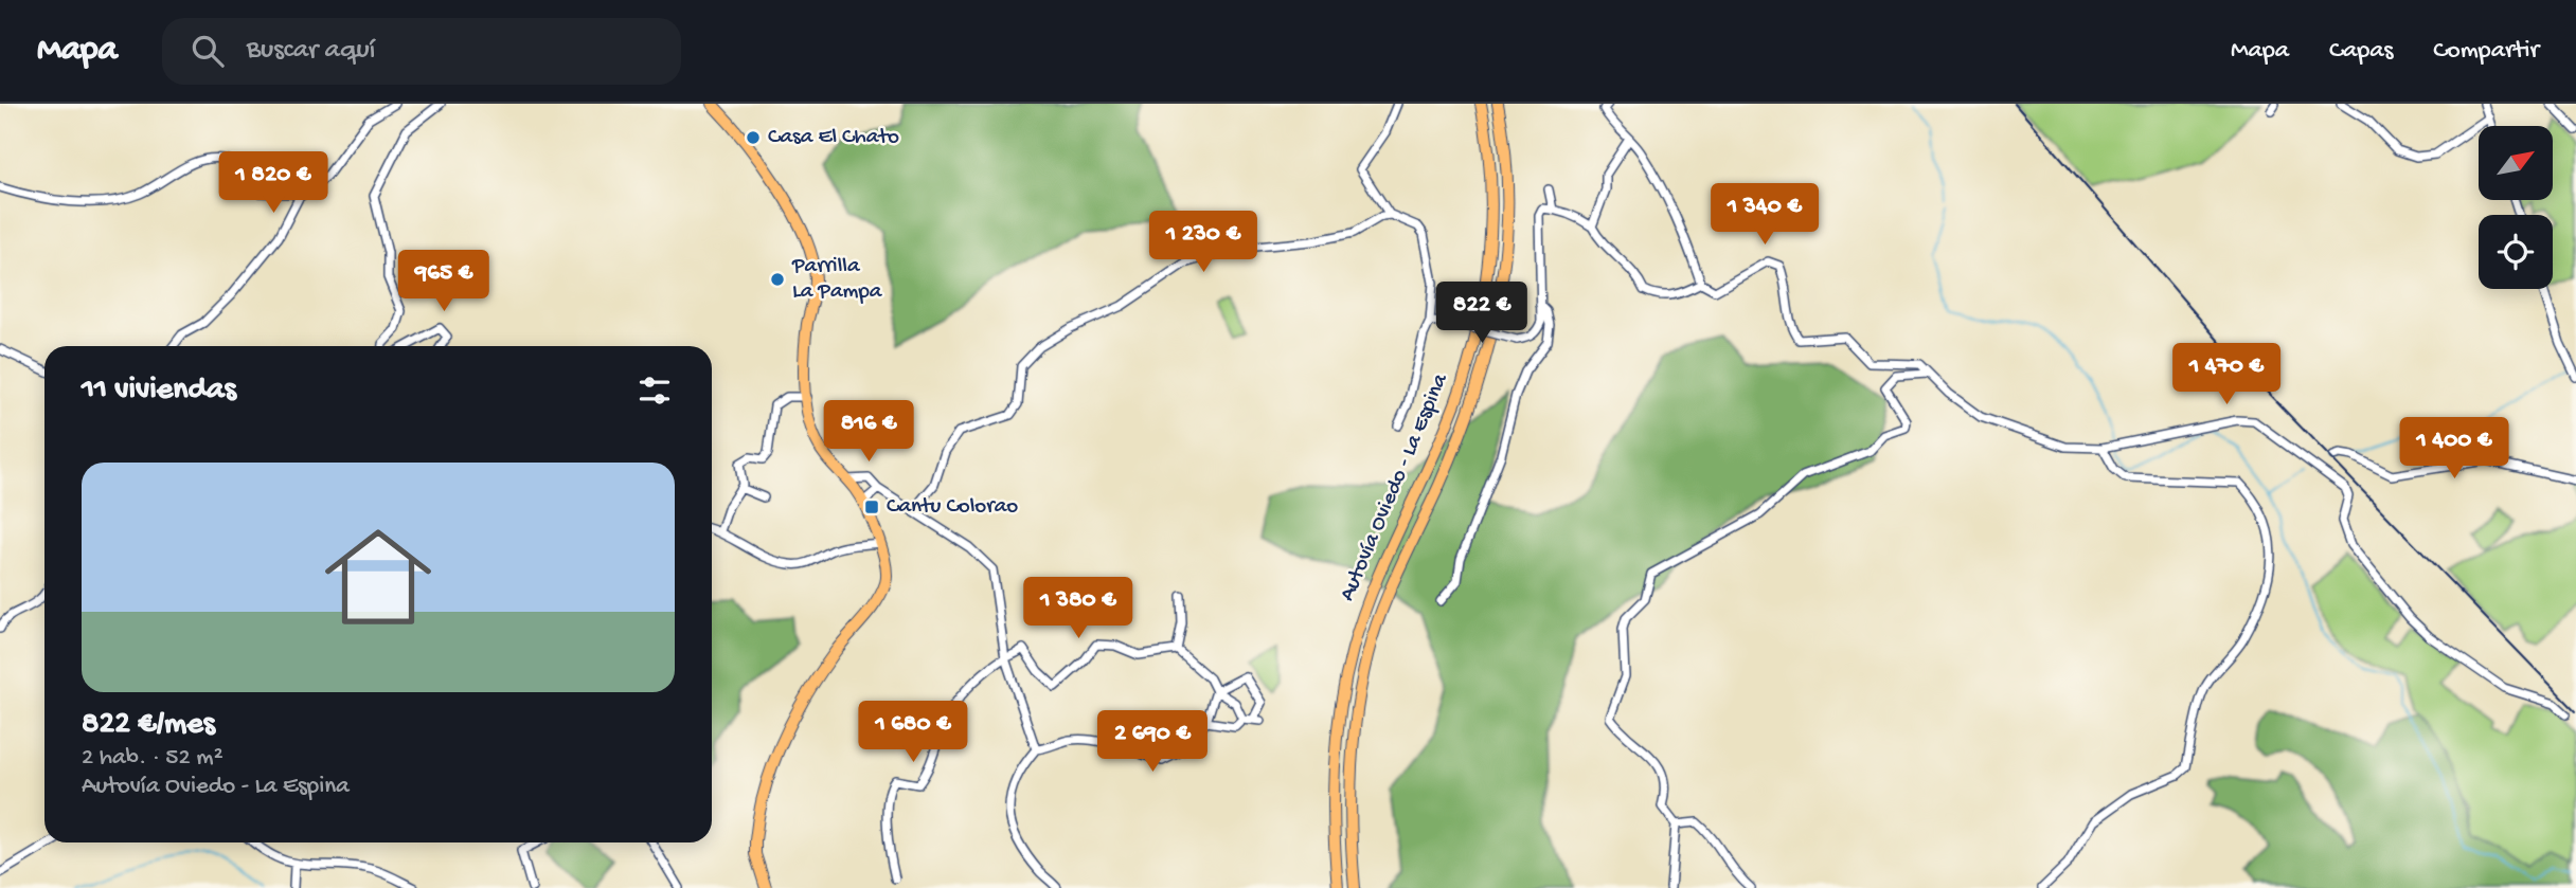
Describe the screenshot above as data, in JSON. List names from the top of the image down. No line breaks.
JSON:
{"streets":{"highway":["Autovía Oviedo - La Espina"]},"places":{"other":["Casa El Chato","Parrilla La Pampa"],"transit":["Cantu Colorao"]},"north":"top right","page":{"header":"Mapa","search":"Buscar aquí","nav":["Mapa","Capas","Compartir"],"price":["1 820 €","1 340 €","1 230 €","965 €","822 €","1 470 €","816 €","1 400 €","1 380 €","1 680 €","2 690 €"],"heading":"11 viviendas","list":[{"name":"822 €/mes","note":"2 hab. · 52 m² · Autovía Oviedo - La Espina"}]}}
